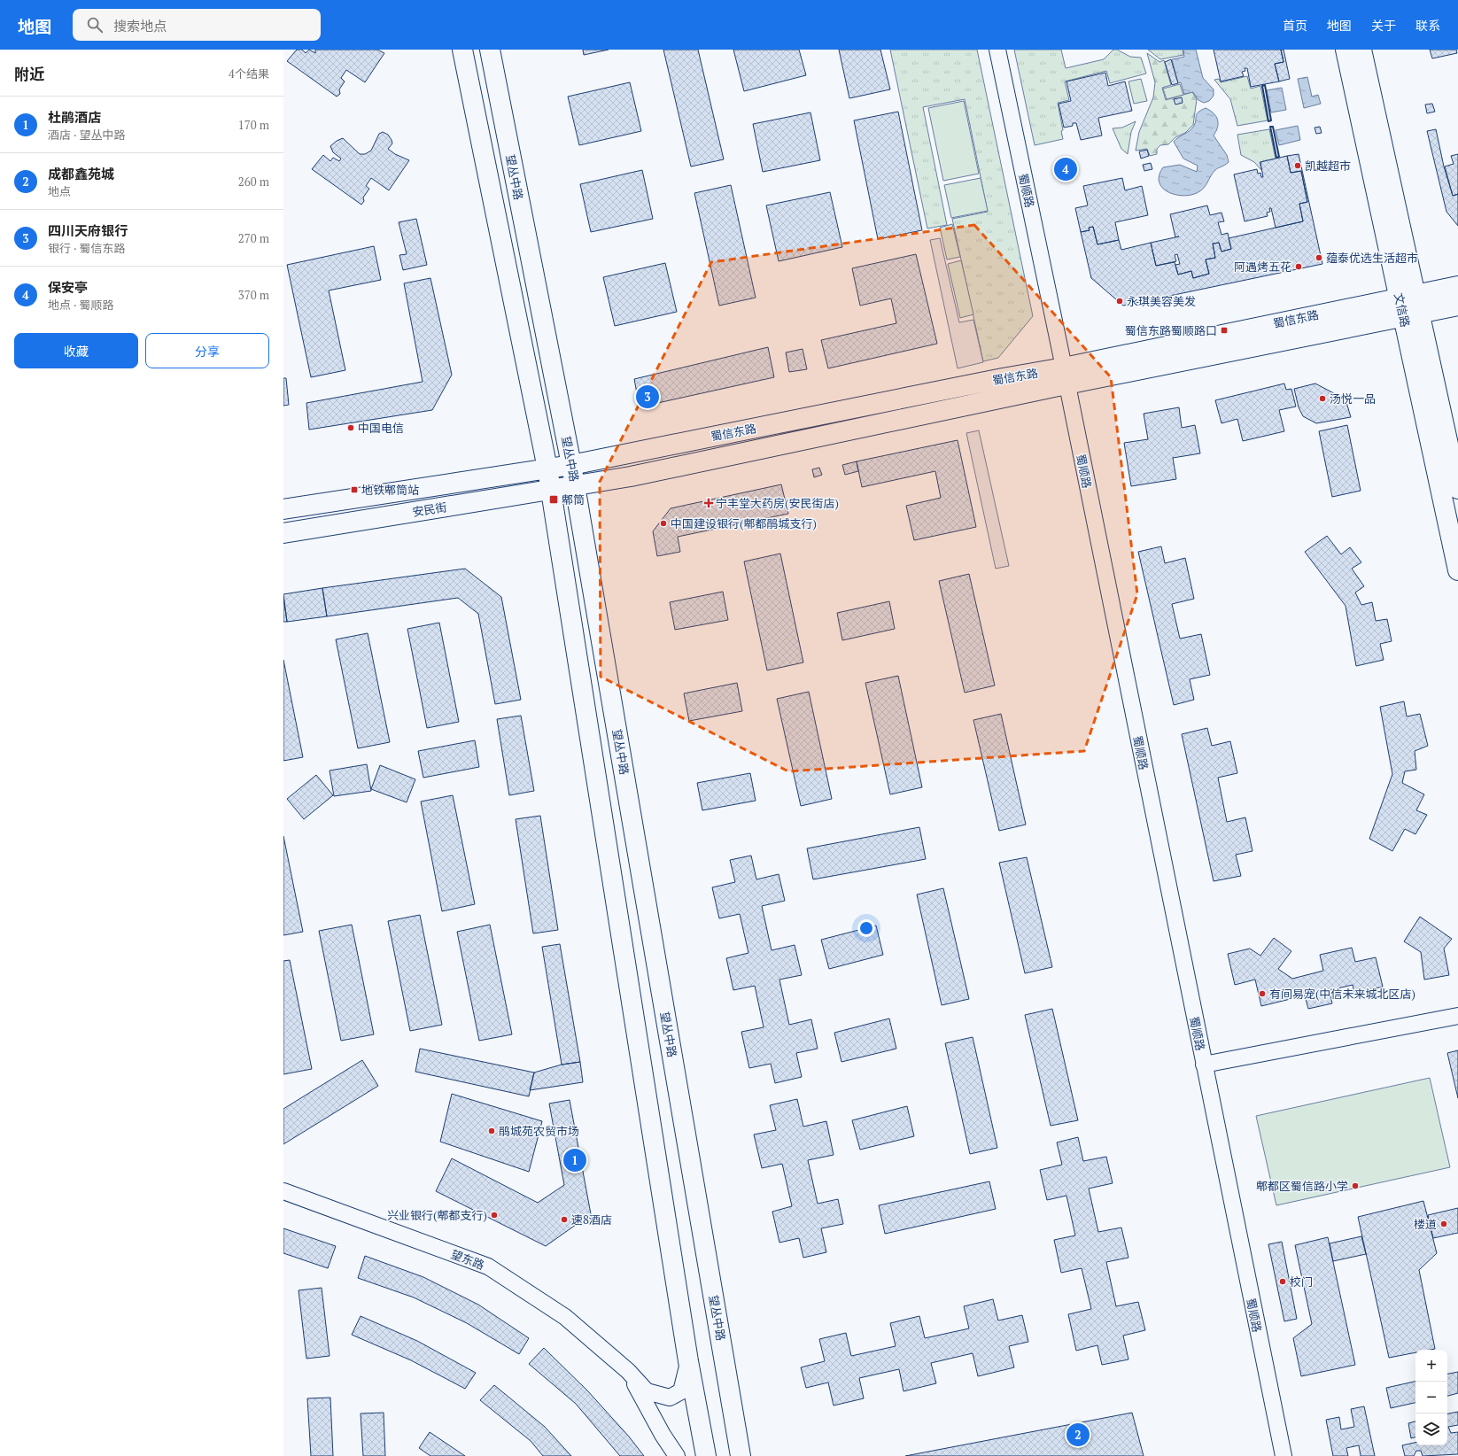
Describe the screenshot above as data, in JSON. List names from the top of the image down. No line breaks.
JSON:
{"streets":{"main road":["望丛中路","文信路","蜀信东路","安民街"],"street":["蜀顺路","望东路"]},"crossings":[["望丛中路","蜀信东路"],["望丛中路","安民街"],["蜀顺路","蜀信东路"],["文信路","蜀信东路"],["蜀信东路","安民街"]],"places":{"other":["凯越超市","蕴泰优选生活超市","阿遇烤五花","永琪美容美发","汤悦一品","中国电信","中国建设银行(郫都鹃城支行)","有间易宠(中信未来城北区店)","鹃城苑农贸市场","郫都区蜀信路小学","兴业银行(郫都支行)","速8酒店","楼道","校门"],"transit":["蜀信东路蜀顺路口","地铁郫筒站","郫筒"],"health":["宁丰堂大药房(安民街店)"]},"page":{"header":"地图","search":"搜索地点","nav":["首页","地图","关于","联系"],"heading":["附近","4个结果"],"list":[{"mark":"1","name":"杜鹃酒店","note":"酒店 · 望丛中路","value":"170 m"},{"mark":"2","name":"成都鑫苑城","note":"地点","value":"260 m"},{"mark":"3","name":"四川天府银行","note":"银行 · 蜀信东路","value":"270 m"},{"mark":"4","name":"保安亭","note":"地点 · 蜀顺路","value":"370 m"}],"pins":["4","3","1","2"],"buttons":["收藏","分享"],"map_buttons":["+","−"]}}
